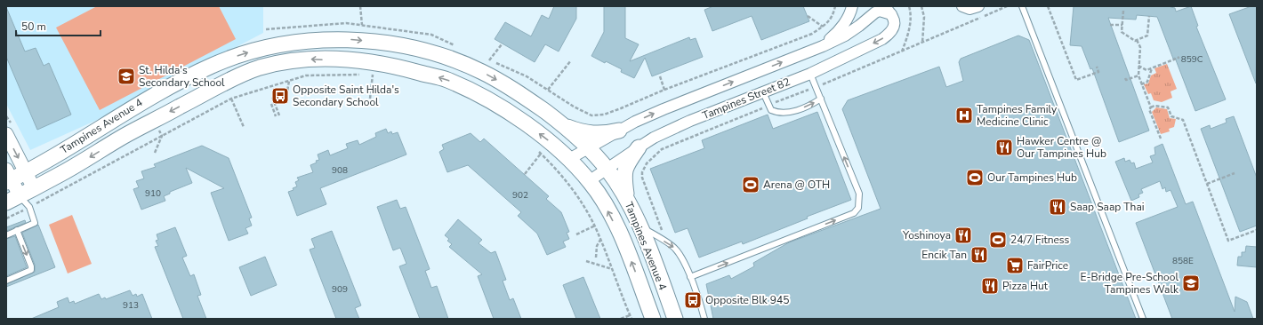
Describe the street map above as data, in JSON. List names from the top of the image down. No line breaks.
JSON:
{"streets":{"main road":["Tampines Avenue 4"],"street":["Tampines Street 82"]},"crossings":[["Tampines Street 82","Tampines Avenue 4"]],"places":{"school or university":["St. Hilda's Secondary School","E-Bridge Pre-School Tampines Walk"],"bus stop":["Opposite Saint Hilda's Secondary School","Opposite Blk 945"],"hospital":["Tampines Family Medicine Clinic"],"restaurant":["Hawker Centre @ Our Tampines Hub","Saap Saap Thai","Yoshinoya","Encik Tan","Pizza Hut"],"sports":["Our Tampines Hub","Arena @ OTH","24/7 Fitness"],"supermarket":["FairPrice"]},"house_numbers":["859C","908","910","902","858E","909","913"],"scale_bar":"50 m"}
